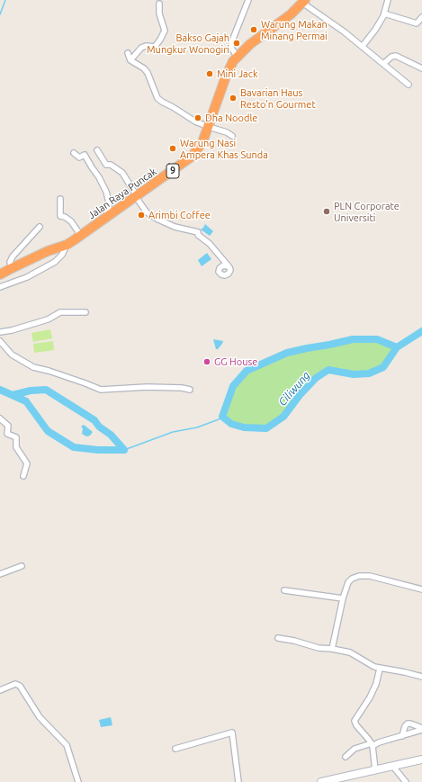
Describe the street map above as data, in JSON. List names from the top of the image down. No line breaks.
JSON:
{"streets":{"highway":["9","Jalan Raya Puncak"]},"water":["Ciliwung"],"places":["Warung Makan Minang Permai","Bakso Gajah Mungkur Wonogiri","Mini Jack","Bavarian Haus Resto'n Gourmet","Dha Noodle","Warung Nasi Ampera Khas Sunda","PLN Corporate Universiti","Arimbi Coffee","GG House"]}
